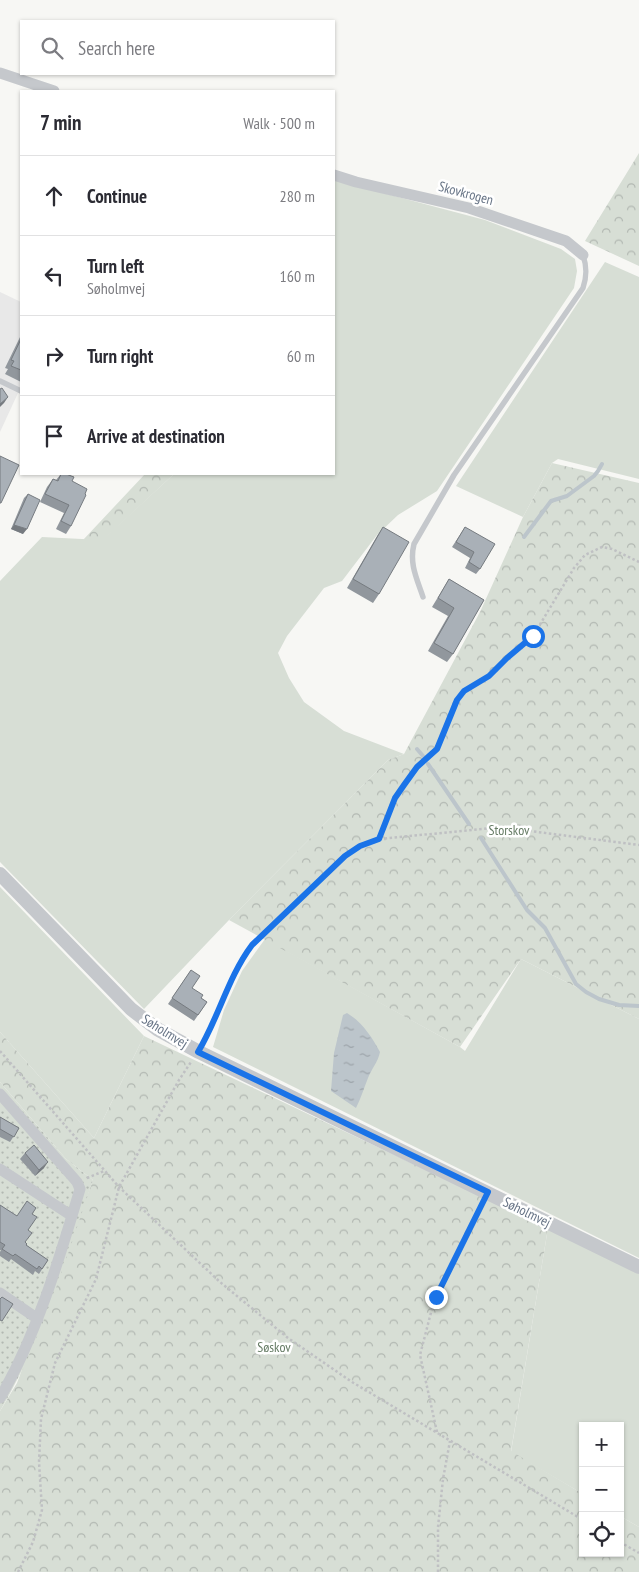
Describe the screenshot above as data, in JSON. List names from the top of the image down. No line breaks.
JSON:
{"streets":{"street":["Skovkrogen","Søholmvej"]},"parks":["Storskov","Søskov"],"page":{"search":"Search here","heading":["7 min","Walk · 500 m"],"list":[["Continue","280 m"],["Turn left","Søholmvej","160 m"],["Turn right","60 m"],"Arrive at destination"],"map_buttons":["+","−"]}}
